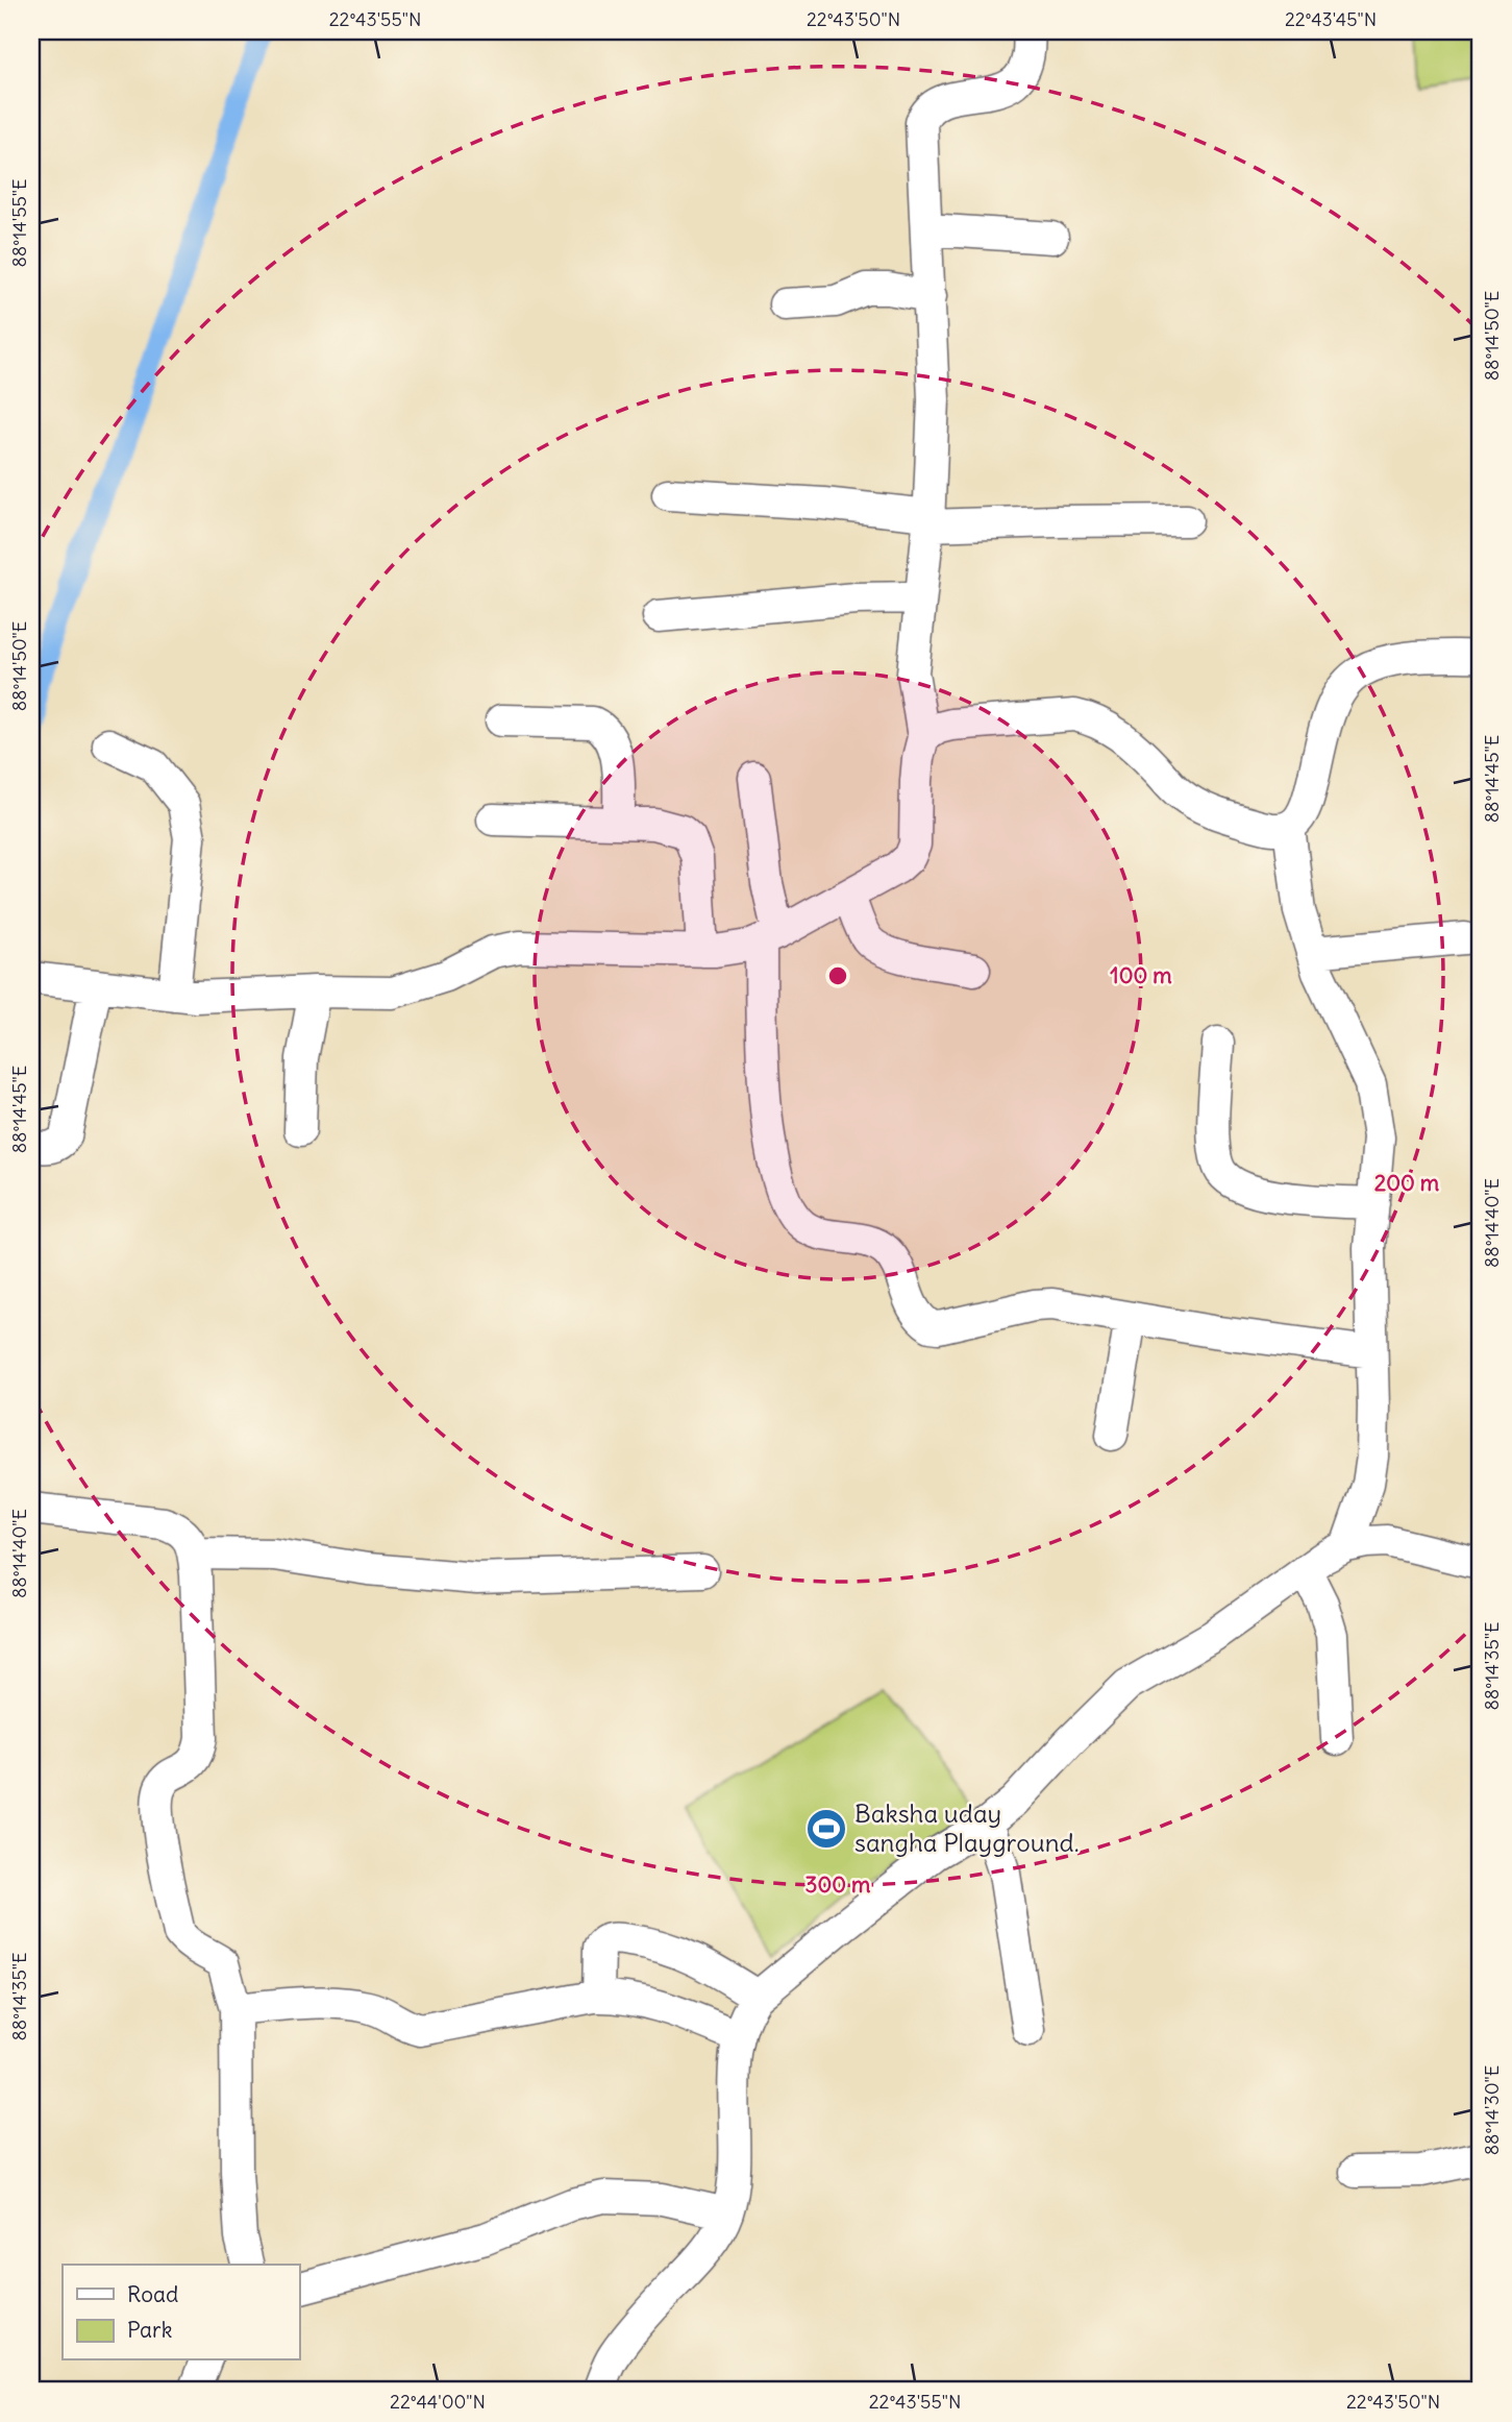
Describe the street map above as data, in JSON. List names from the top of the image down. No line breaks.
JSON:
{"places":{"sports":["Baksha uday sangha Playground."]},"legend":["Road","Park"],"coordinates":["22°43'55\"N","22°43'50\"N","22°43'45\"N","88°14'55\"E","88°14'50\"E","88°14'45\"E","88°14'40\"E","88°14'35\"E","88°14'30\"E","22°44'00\"N"],"rings":["100 m","200 m","300 m"]}
